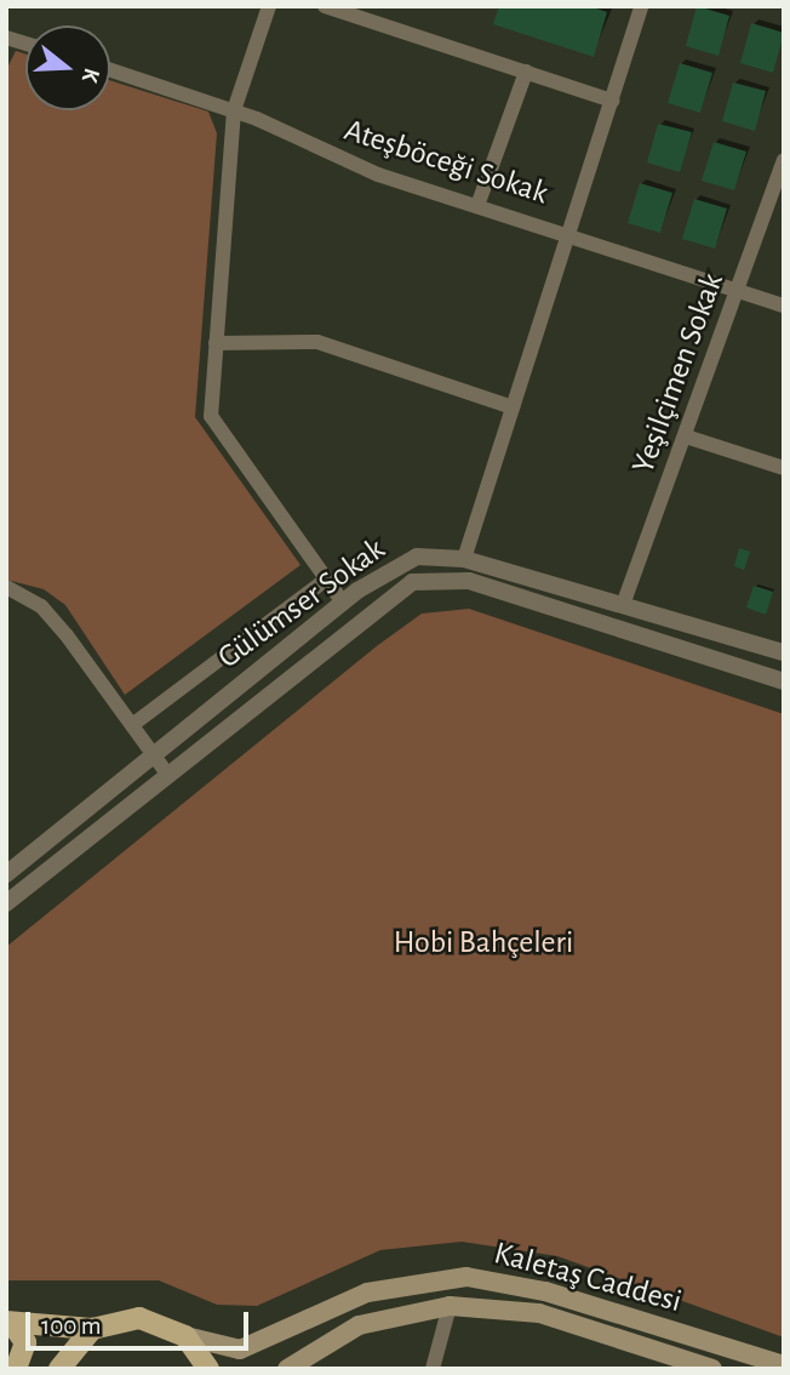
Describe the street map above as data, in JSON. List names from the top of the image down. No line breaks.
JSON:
{"streets":{"main road":["Kaletaş Caddesi"],"street":["Ateşböceği Sokak","Yeşilçimen Sokak","Gülümser Sokak"]},"crossings":[["Ateşböceği Sokak","Yeşilçimen Sokak"],["Yeşilçimen Sokak","Gülümser Sokak"]],"parks":["Hobi Bahçeleri"],"scale_bar":"100 m","north":"right"}
